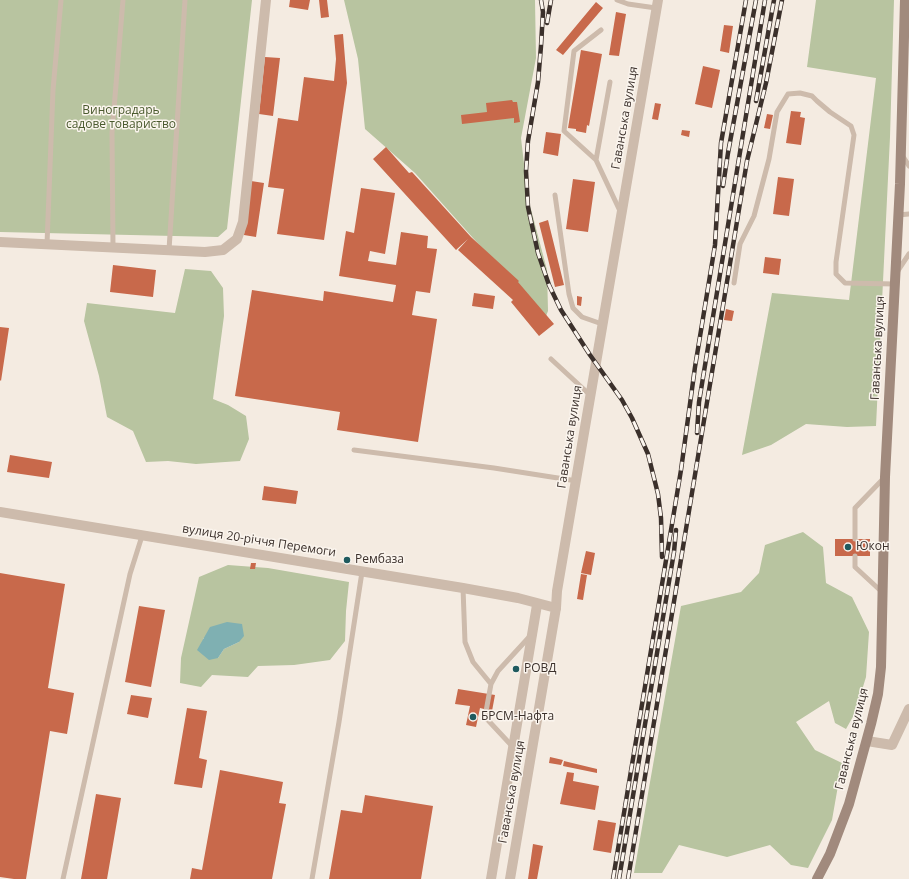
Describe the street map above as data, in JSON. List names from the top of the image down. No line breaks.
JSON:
{"streets":{"main road":["Гаванська вулиця"],"street":["вулиця 20-річчя Перемоги"]},"crossings":[["Гаванська вулиця","вулиця 20-річчя Перемоги"]],"parks":["Виноградарь садове товариство"],"places":["Юкон","Рембаза","РОВД","БРСМ-Нафта"]}
